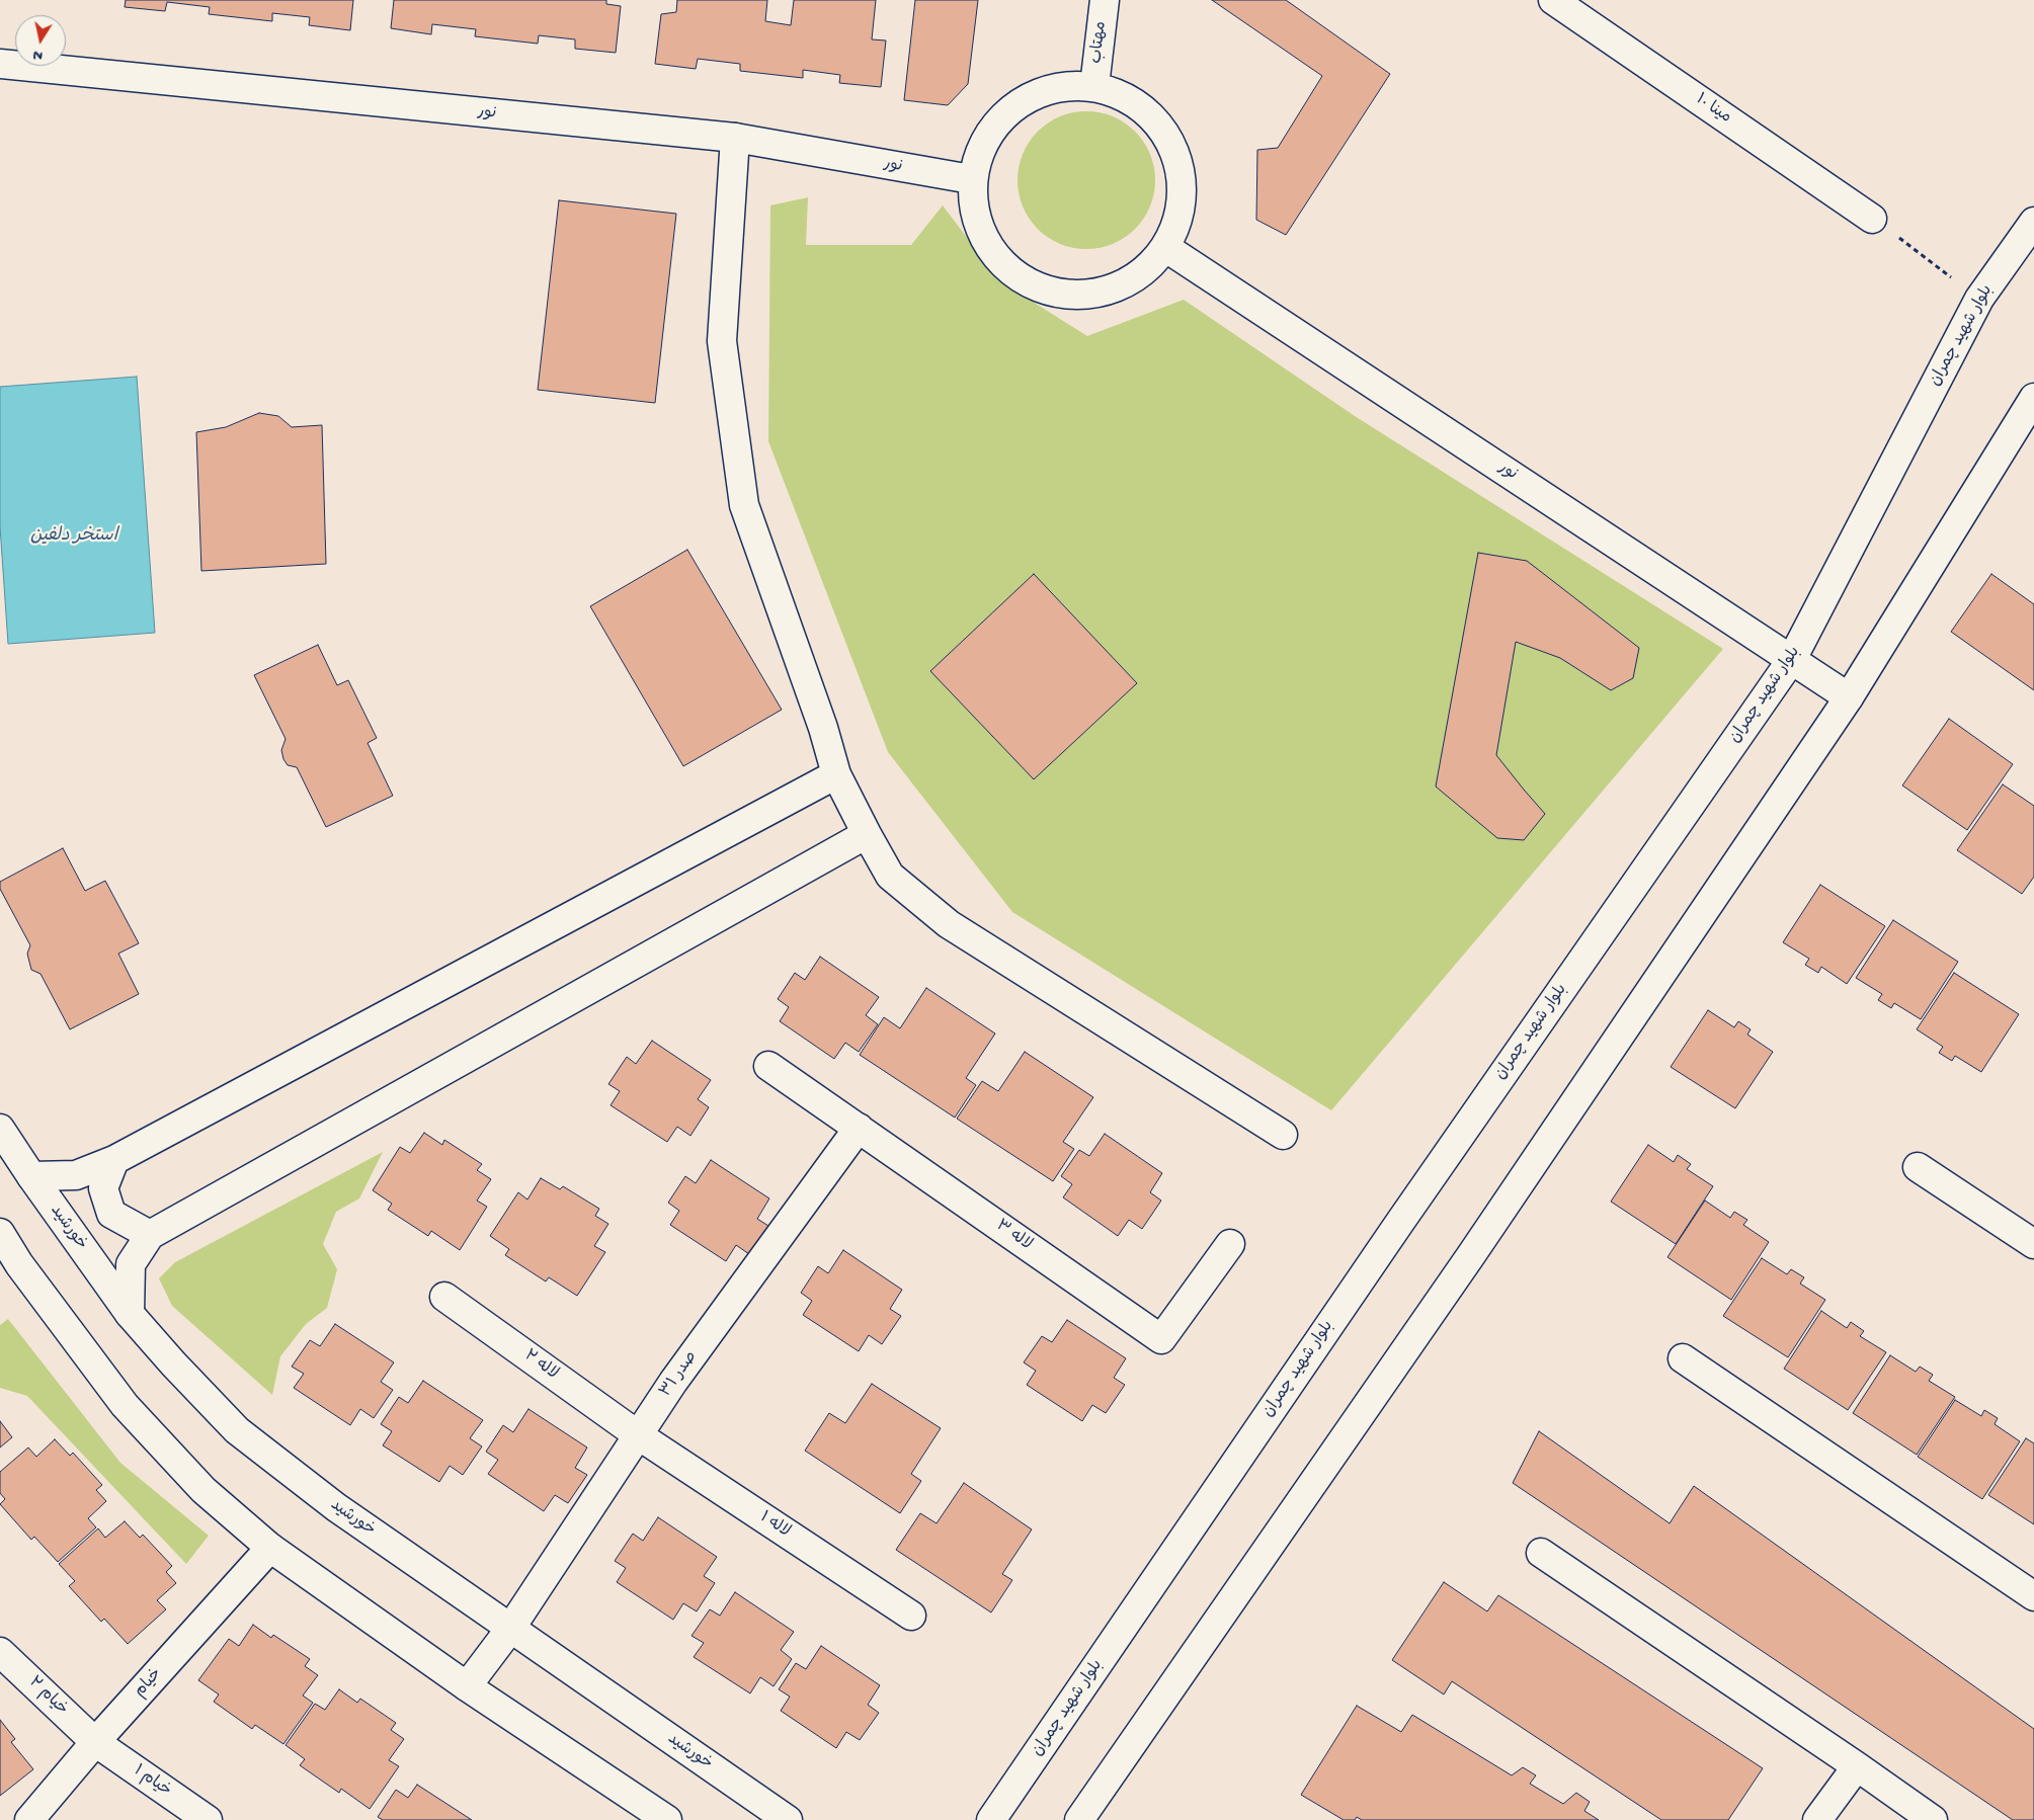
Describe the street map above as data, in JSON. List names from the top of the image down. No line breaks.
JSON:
{"streets":{"street":["مهتاب","مینا ۱۰","نور","بلوار شهید چمران","خورشید","لاله ۳","لاله ۲","صدر ۳۱","لاله ۱","خیام","خیام ۲","خیام ۱"]},"crossings":[["نور","بلوار شهید چمران"],["خورشید","صدر ۳۱"],["لاله ۳","صدر ۳۱"],["لاله ۲","صدر ۳۱"],["لاله ۲","لاله ۱"],["صدر ۳۱","لاله ۱"],["خیام","خیام ۲"],["خیام","خیام ۱"],["خیام ۲","خیام ۱"]],"water":["استخر دلفین"],"north":"bottom"}
